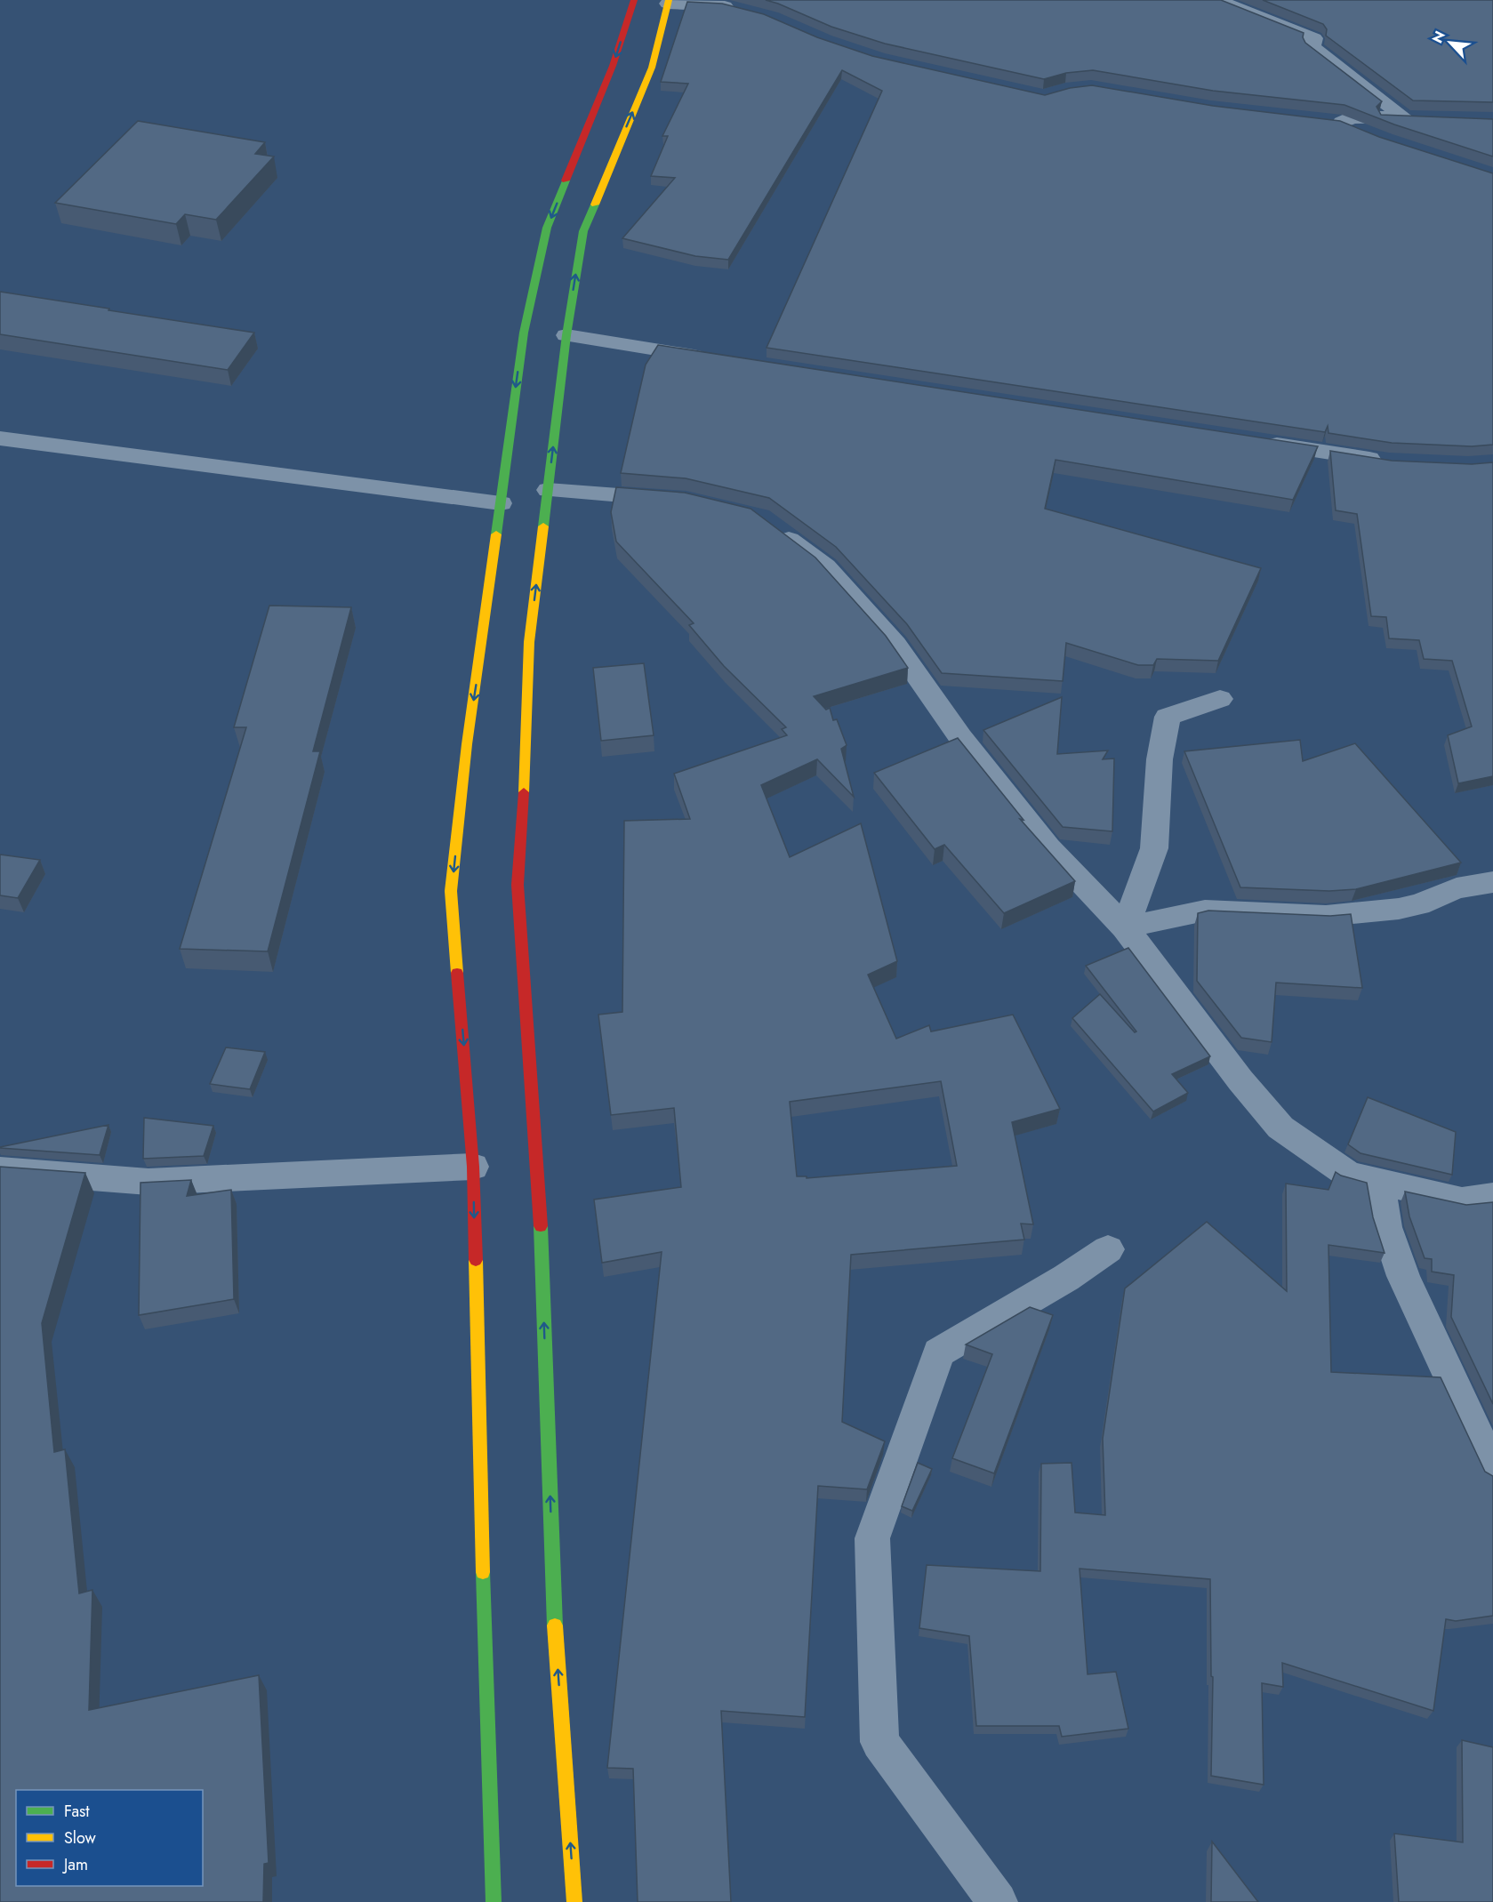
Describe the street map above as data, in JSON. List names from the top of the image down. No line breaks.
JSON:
{"legend":["Fast","Slow","Jam"],"north":"top left"}
